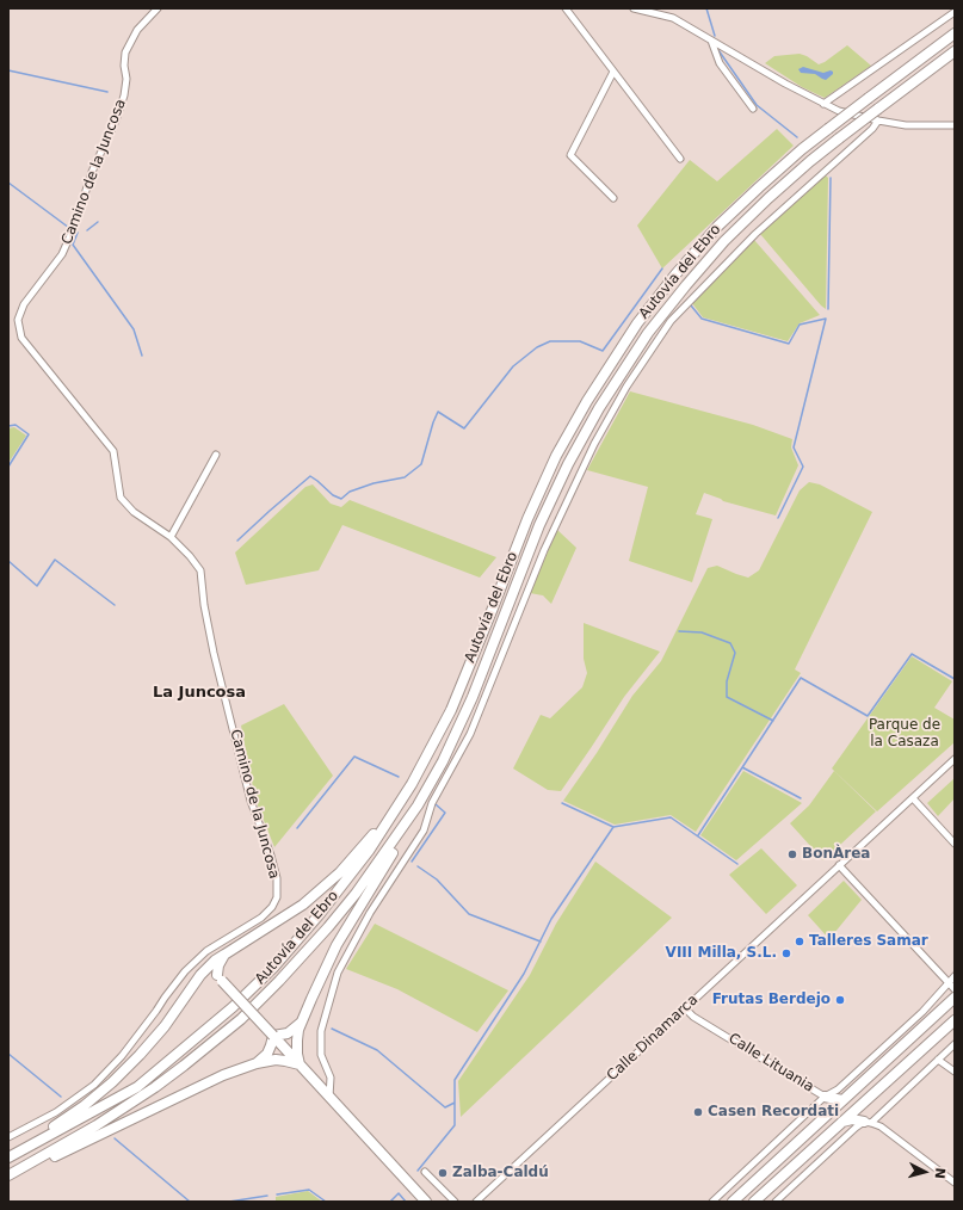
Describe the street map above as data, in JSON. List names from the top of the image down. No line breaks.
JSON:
{"streets":{"highway":["Autovía del Ebro"],"street":["Camino de la Juncosa","Calle Dinamarca","Calle Lituania"]},"crossings":[["Calle Dinamarca","Calle Lituania"]],"districts":["La Juncosa"],"parks":["Parque de la Casaza"],"places":["BonÀrea","Talleres Samar","VIII Milla, S.L.","Frutas Berdejo","Casen Recordati","Zalba-Caldú"],"north":"right"}
